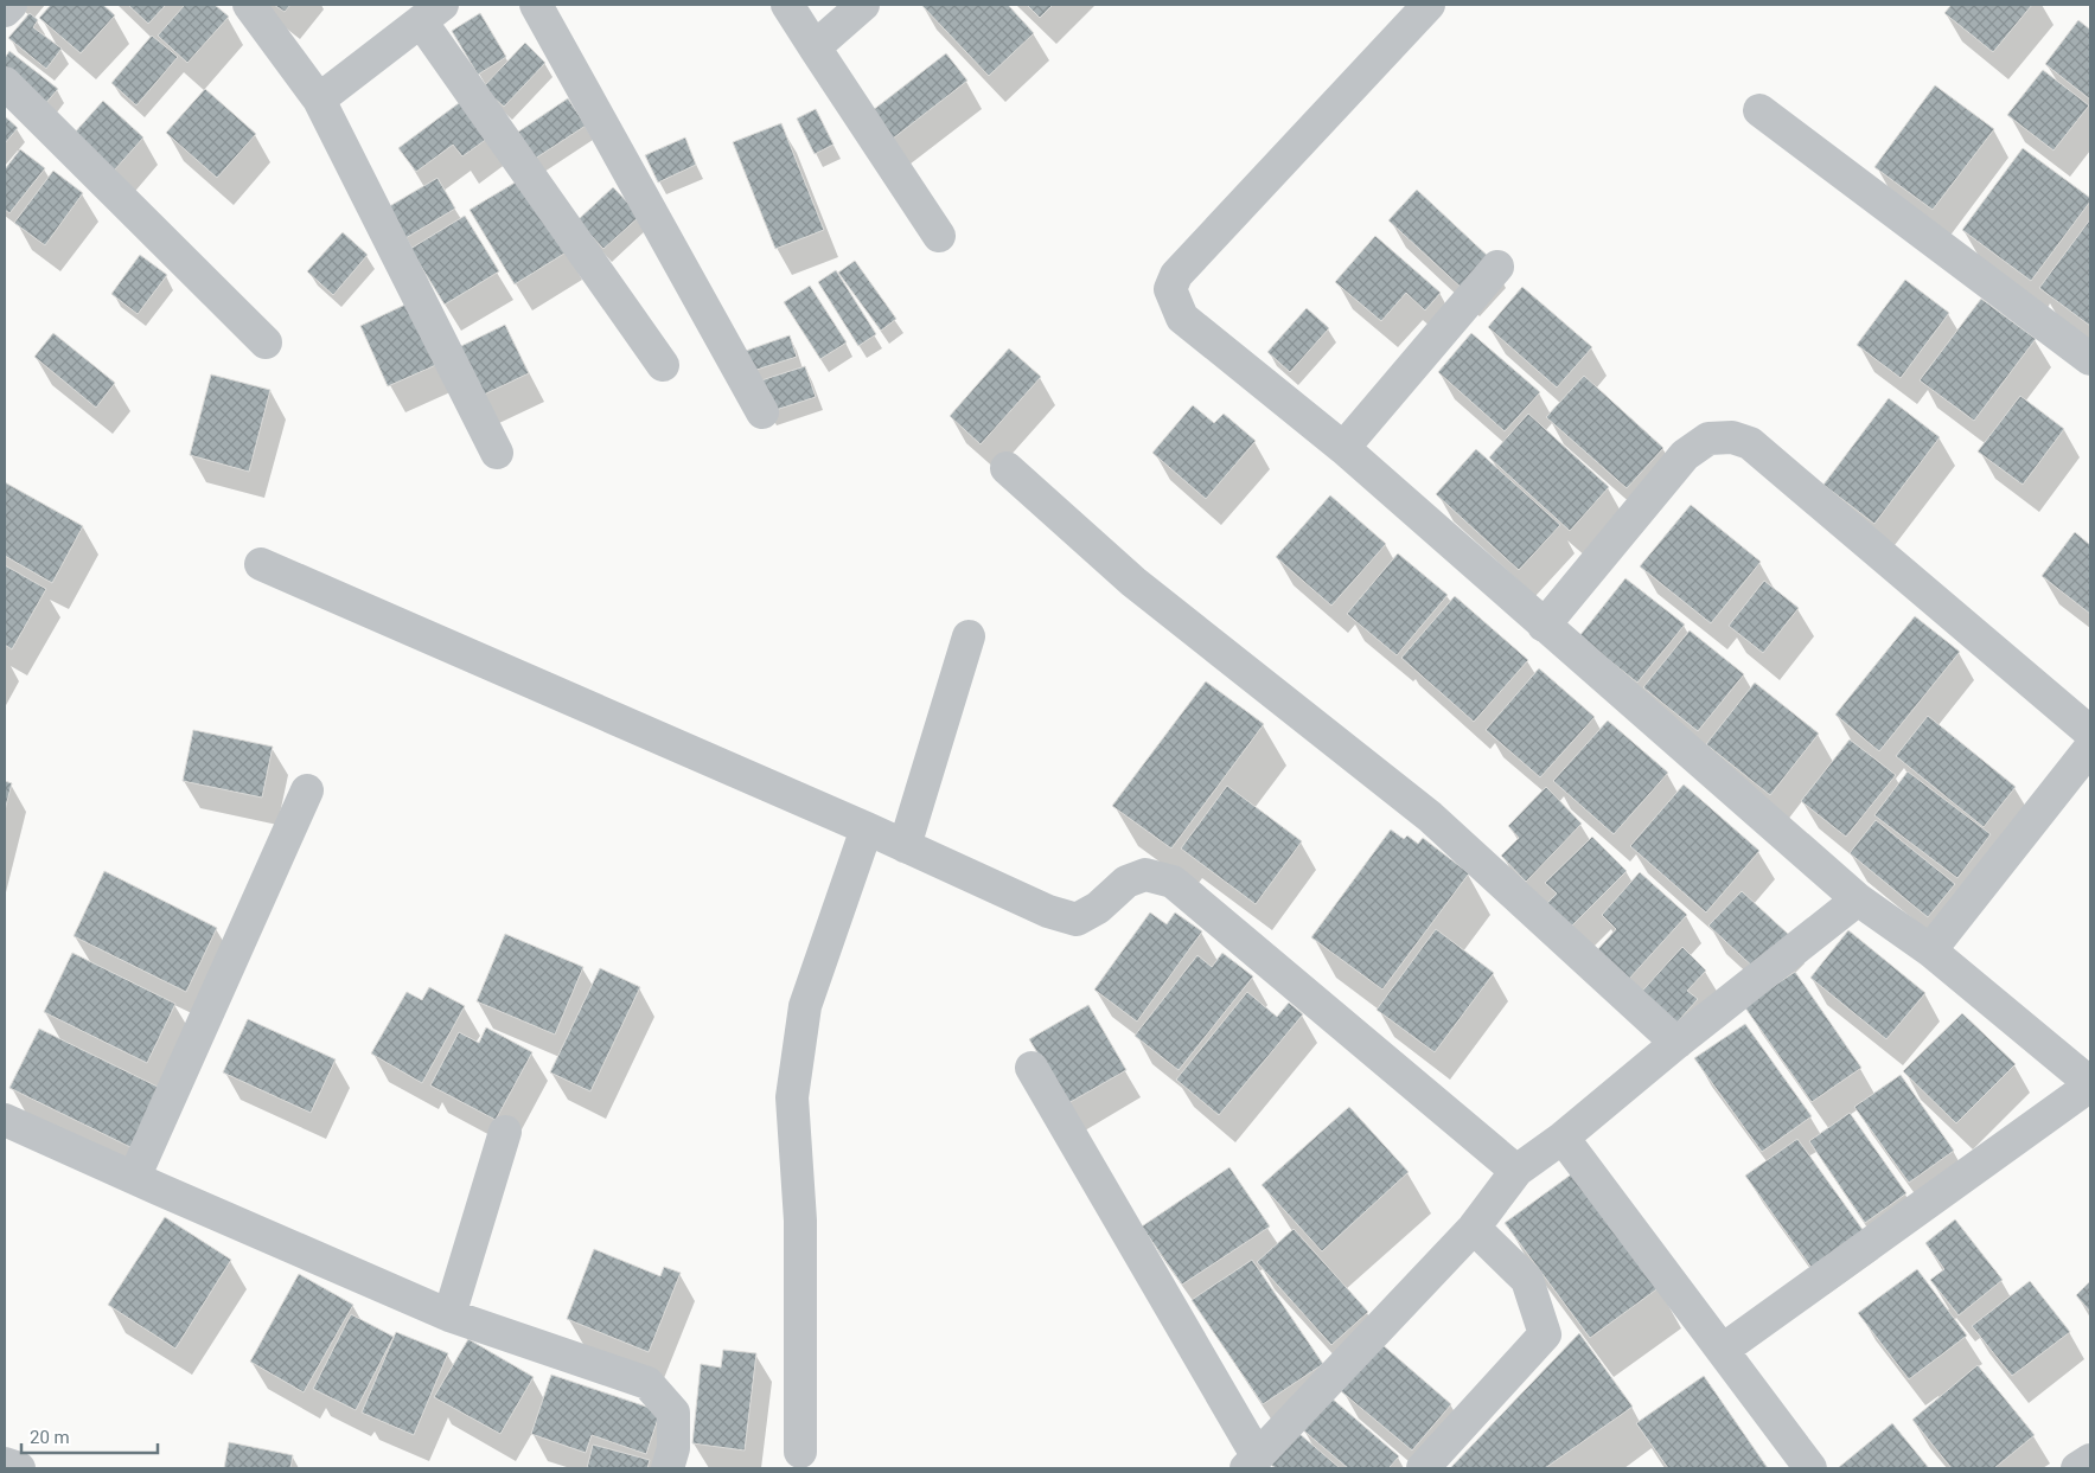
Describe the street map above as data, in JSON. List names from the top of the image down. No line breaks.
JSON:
{"scale_bar":"20 m"}
